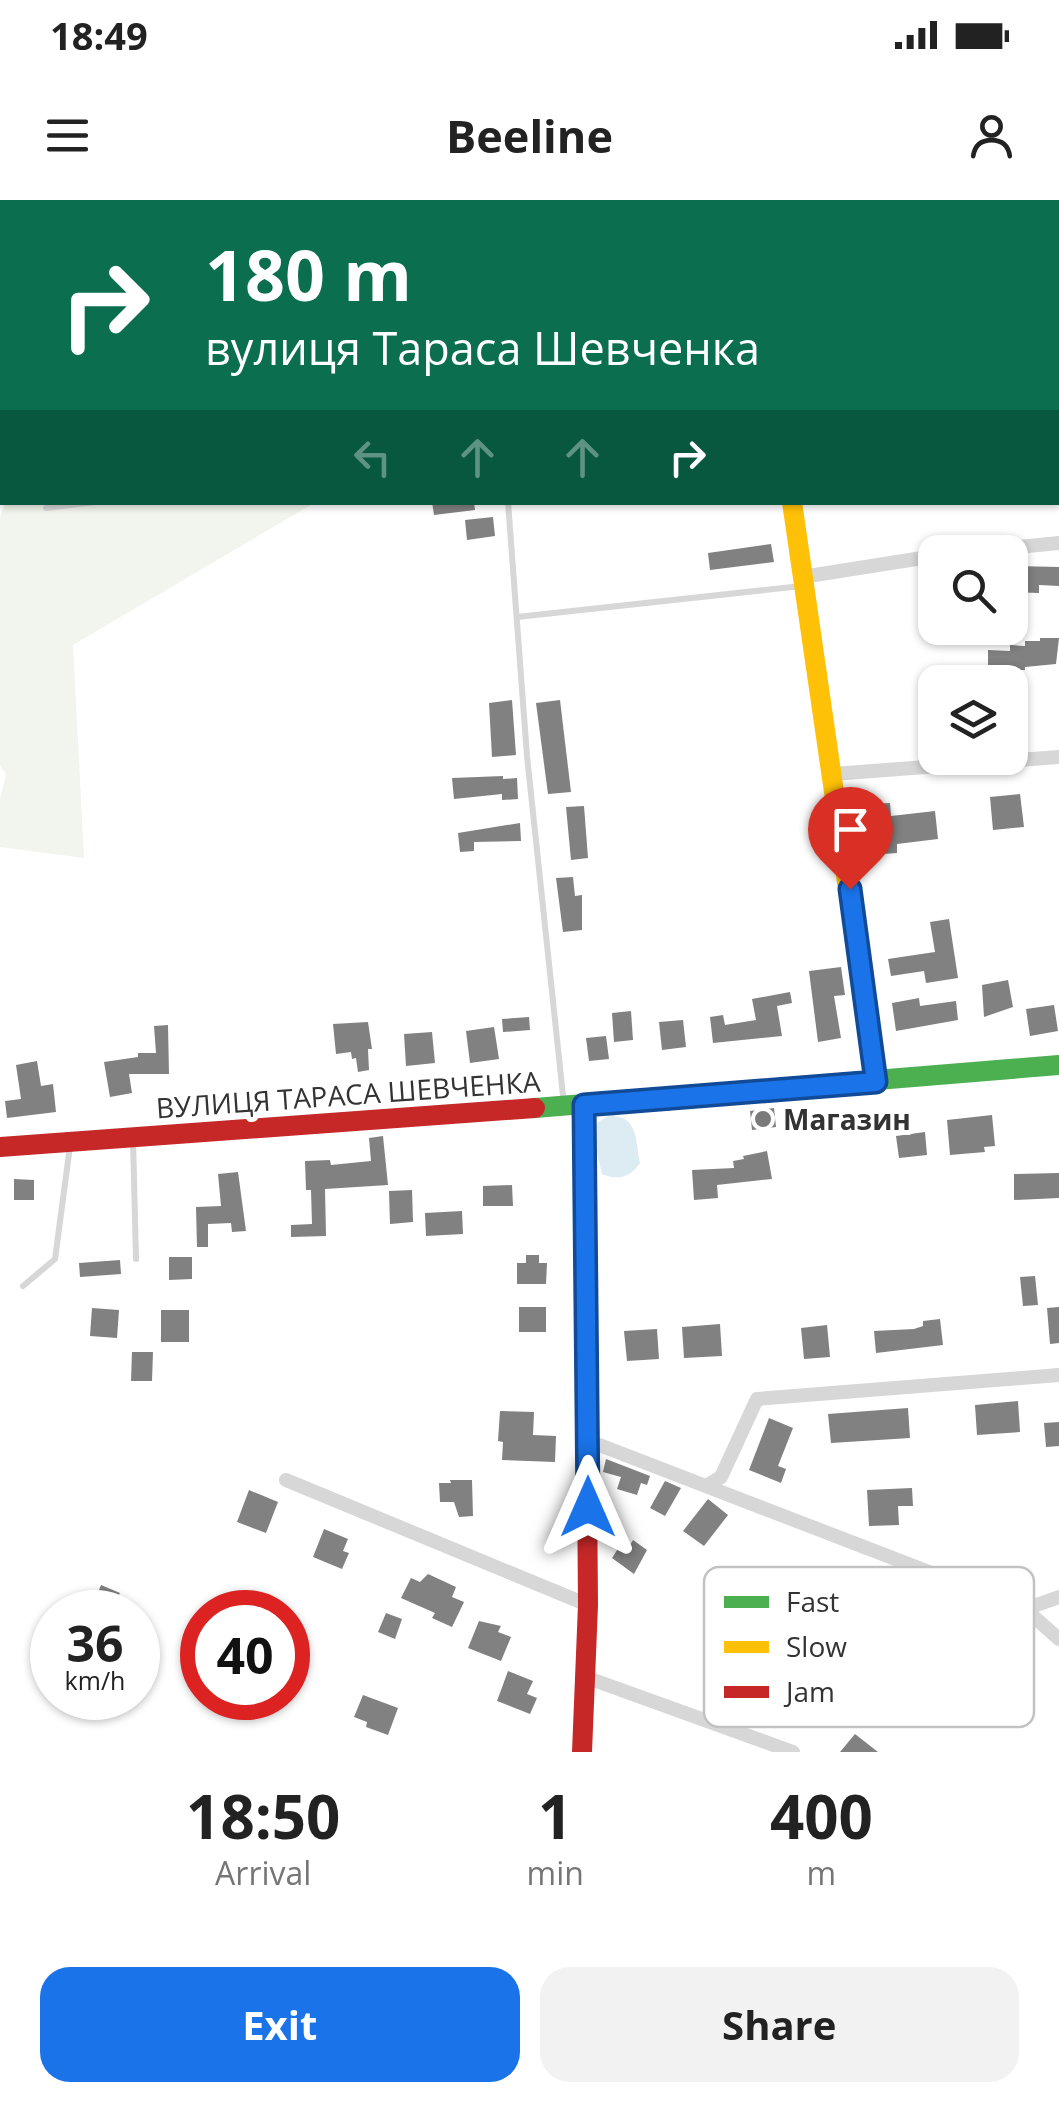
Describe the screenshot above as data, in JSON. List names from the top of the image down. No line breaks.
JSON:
{"streets":{"street":["ВУЛИЦЯ ТАРАСА ШЕВЧЕНКА"]},"places":["Магазин"],"legend":["Fast","Slow","Jam"],"page":{"status":"18:49","header":"Beeline","turn":["180 m","вулиця Тараса Шевченка"],"speed":"36 km/h","limit":"40","eta":["18:50","Arrival","1","min","400","m"],"buttons":["Exit","Share"]}}
